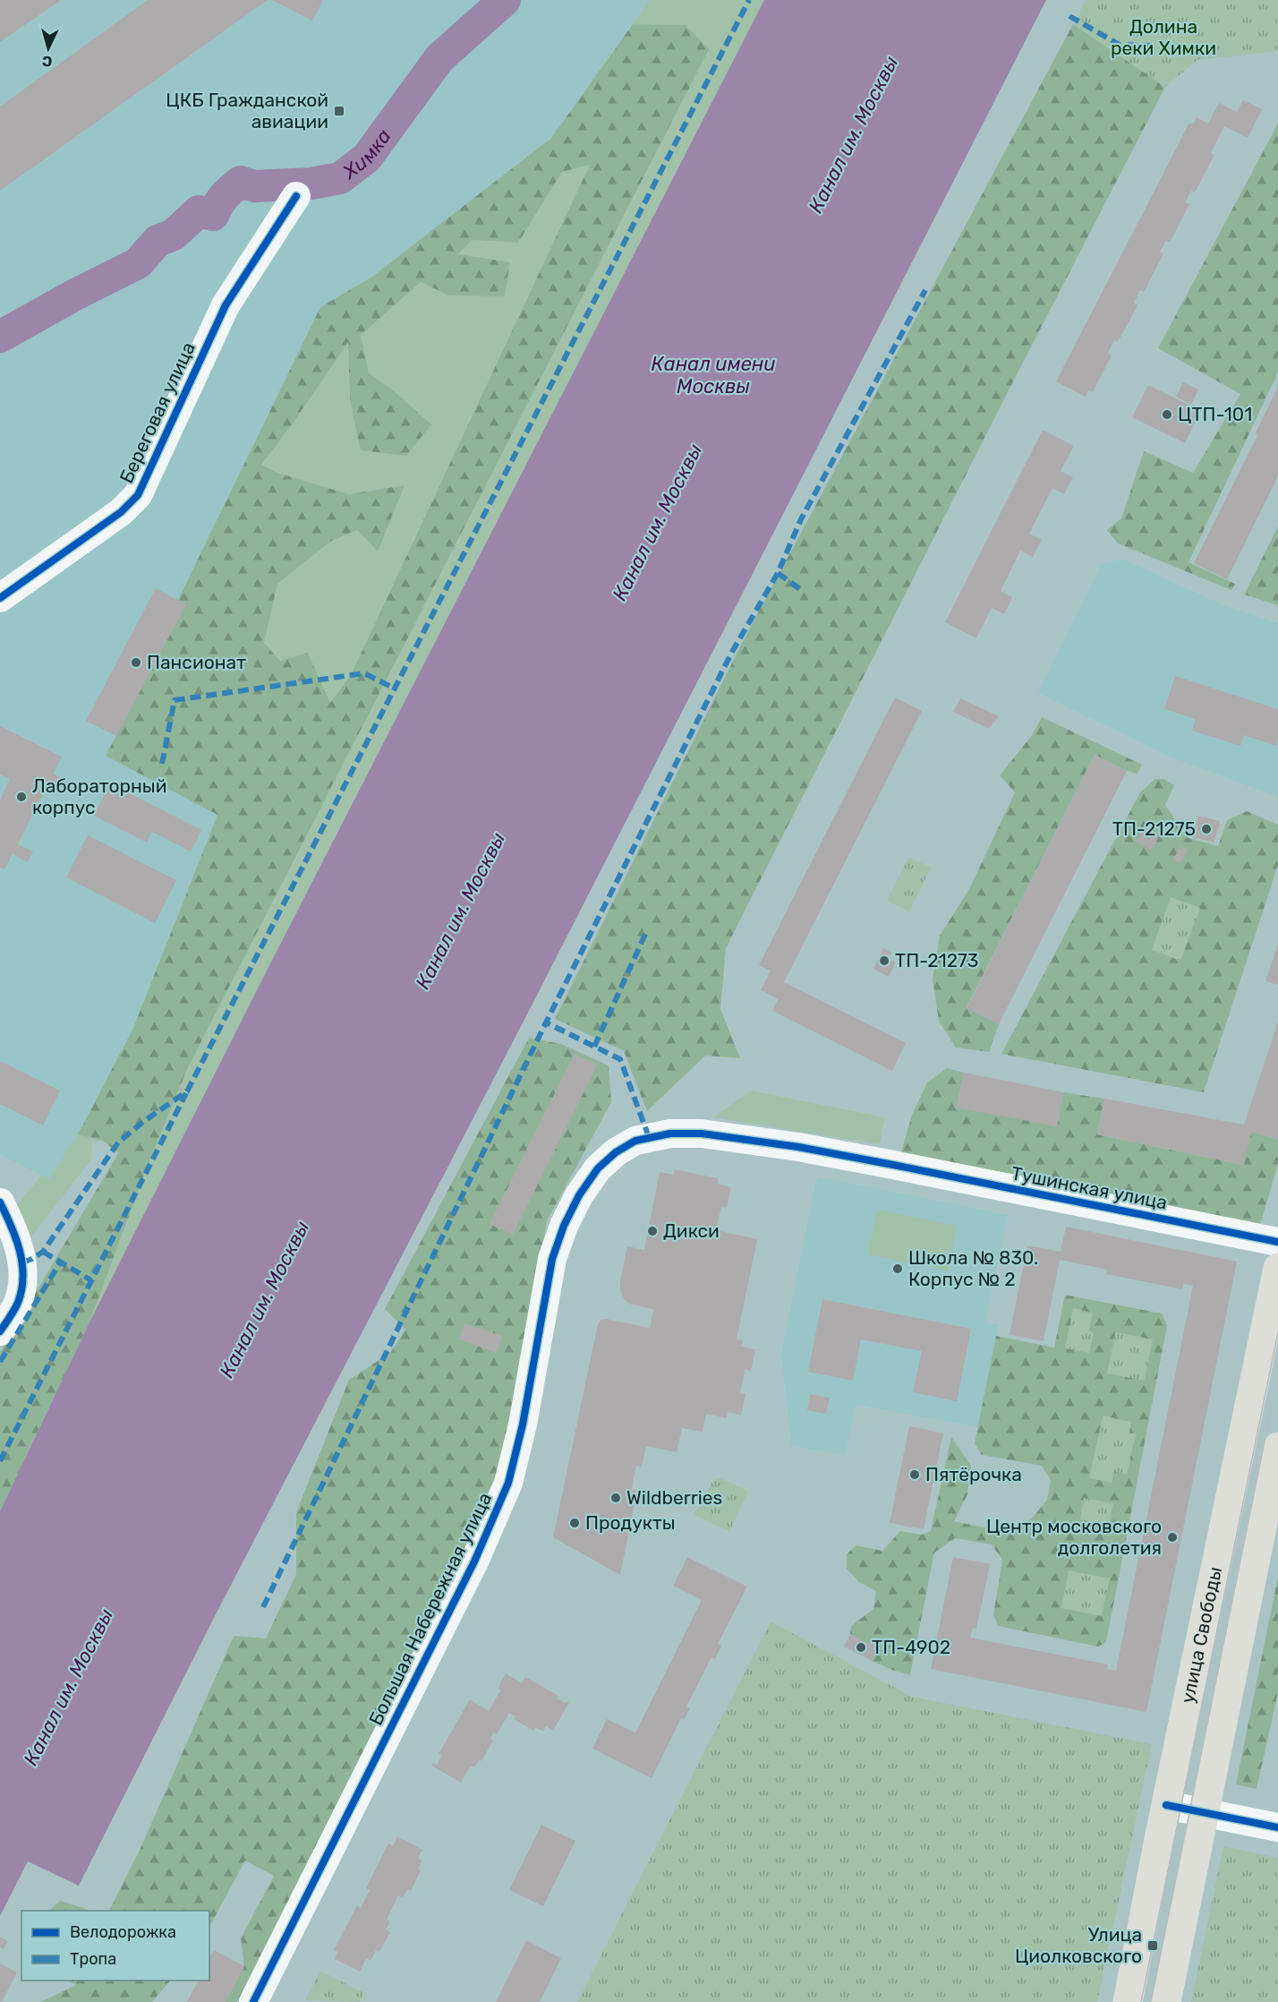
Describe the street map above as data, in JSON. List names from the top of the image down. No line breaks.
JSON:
{"streets":{"main road":["улица Свободы"],"street":["Береговая улица","Тушинская улица","Большая Набережная улица"]},"crossings":[["Тушинская улица","Большая Набережная улица"]],"water":["Канал им. Москвы","Химка","Канал имени Москвы"],"parks":["Долина реки Химки"],"places":{"transit":["ЦКБ Гражданской авиации","Улица Циолковского"],"other":["ЦТП-101","Пансионат","Лабораторный корпус","ТП-21275","ТП-21273","Дикси","Школа № 830. Корпус № 2","Пятёрочка","Wildberries","Продукты","Центр московского долголетия","ТП-4902"]},"legend":["Велодорожка","Тропа"],"north":"bottom"}
